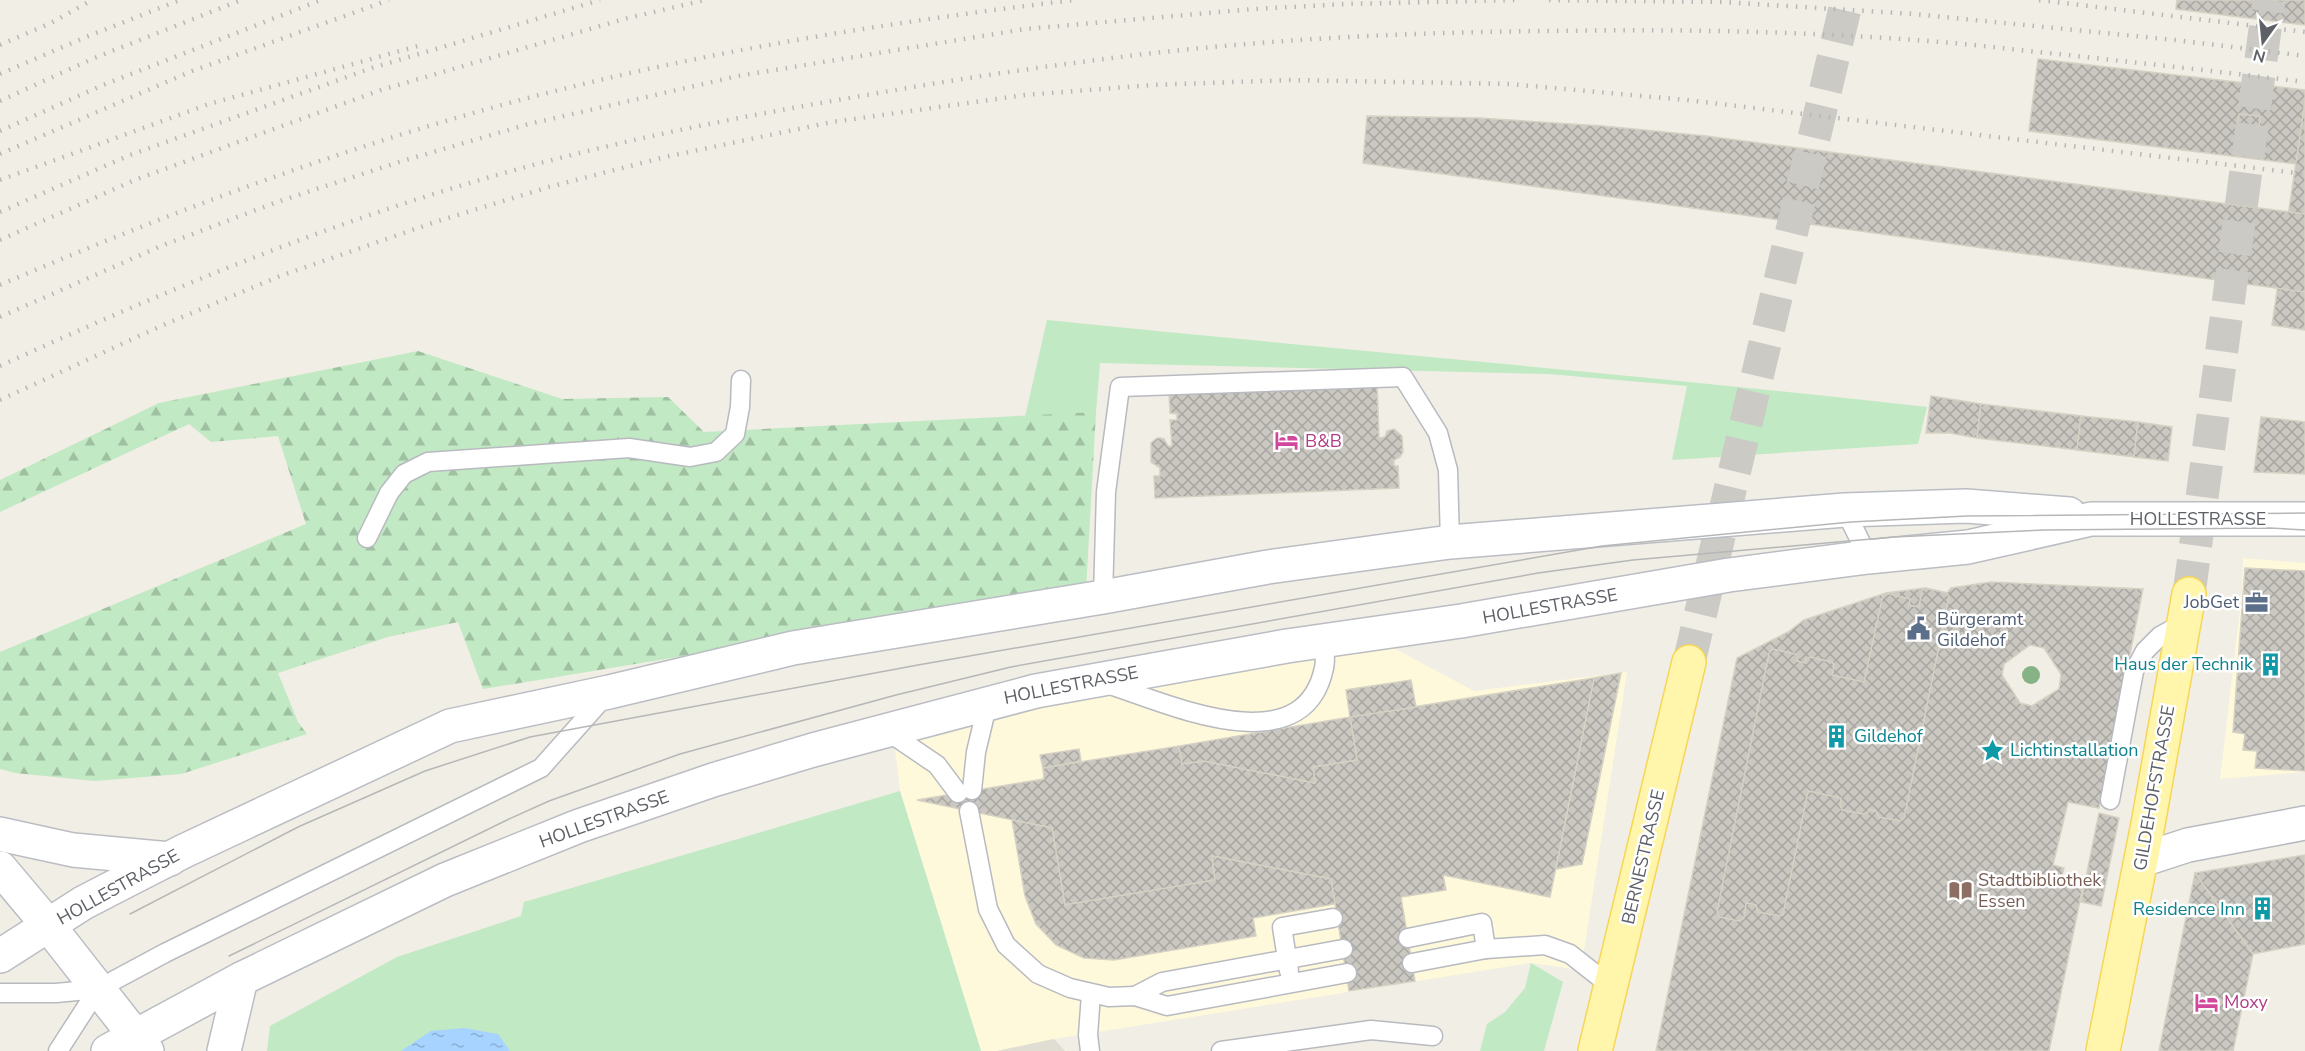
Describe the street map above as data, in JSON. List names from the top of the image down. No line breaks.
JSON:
{"streets":{"main road":["HOLLESTRASSE","GILDEHOFSTRASSE","BERNESTRASSE"]},"places":{"hotel":["B&B","Moxy"],"office":["JobGet"],"public building":["Bürgeramt Gildehof"],"building":["Haus der Technik","Gildehof","Residence Inn"],"place":["Lichtinstallation"],"library":["Stadtbibliothek Essen"]},"north":"bottom"}
